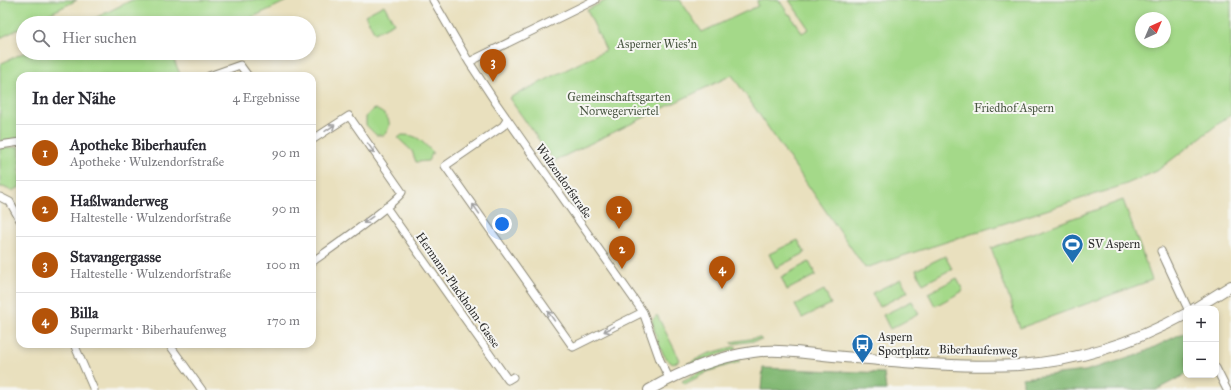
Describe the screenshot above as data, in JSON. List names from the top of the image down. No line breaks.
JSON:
{"streets":{"main road":["Biberhaufenweg"],"street":["Wulzendorfstraße","Hermann-Plackholm-Gasse"]},"crossings":[["Wulzendorfstraße","Biberhaufenweg"]],"parks":["Asperner Wies'n","Gemeinschaftsgarten Norwegerviertel","Friedhof Aspern"],"places":{"sports":["SV Aspern"],"bus stop":["Aspern Sportplatz"]},"north":"top right","page":{"search":"Hier suchen","pins":["3","1","2","4"],"heading":["In der Nähe","4 Ergebnisse"],"list":[{"mark":"1","name":"Apotheke Biberhaufen","note":"Apotheke · Wulzendorfstraße","value":"90 m"},{"mark":"2","name":"Haßlwanderweg","note":"Haltestelle · Wulzendorfstraße","value":"90 m"},{"mark":"3","name":"Stavangergasse","note":"Haltestelle · Wulzendorfstraße","value":"100 m"},{"mark":"4","name":"Billa","note":"Supermarkt · Biberhaufenweg","value":"170 m"}],"map_buttons":["+","−"]}}
